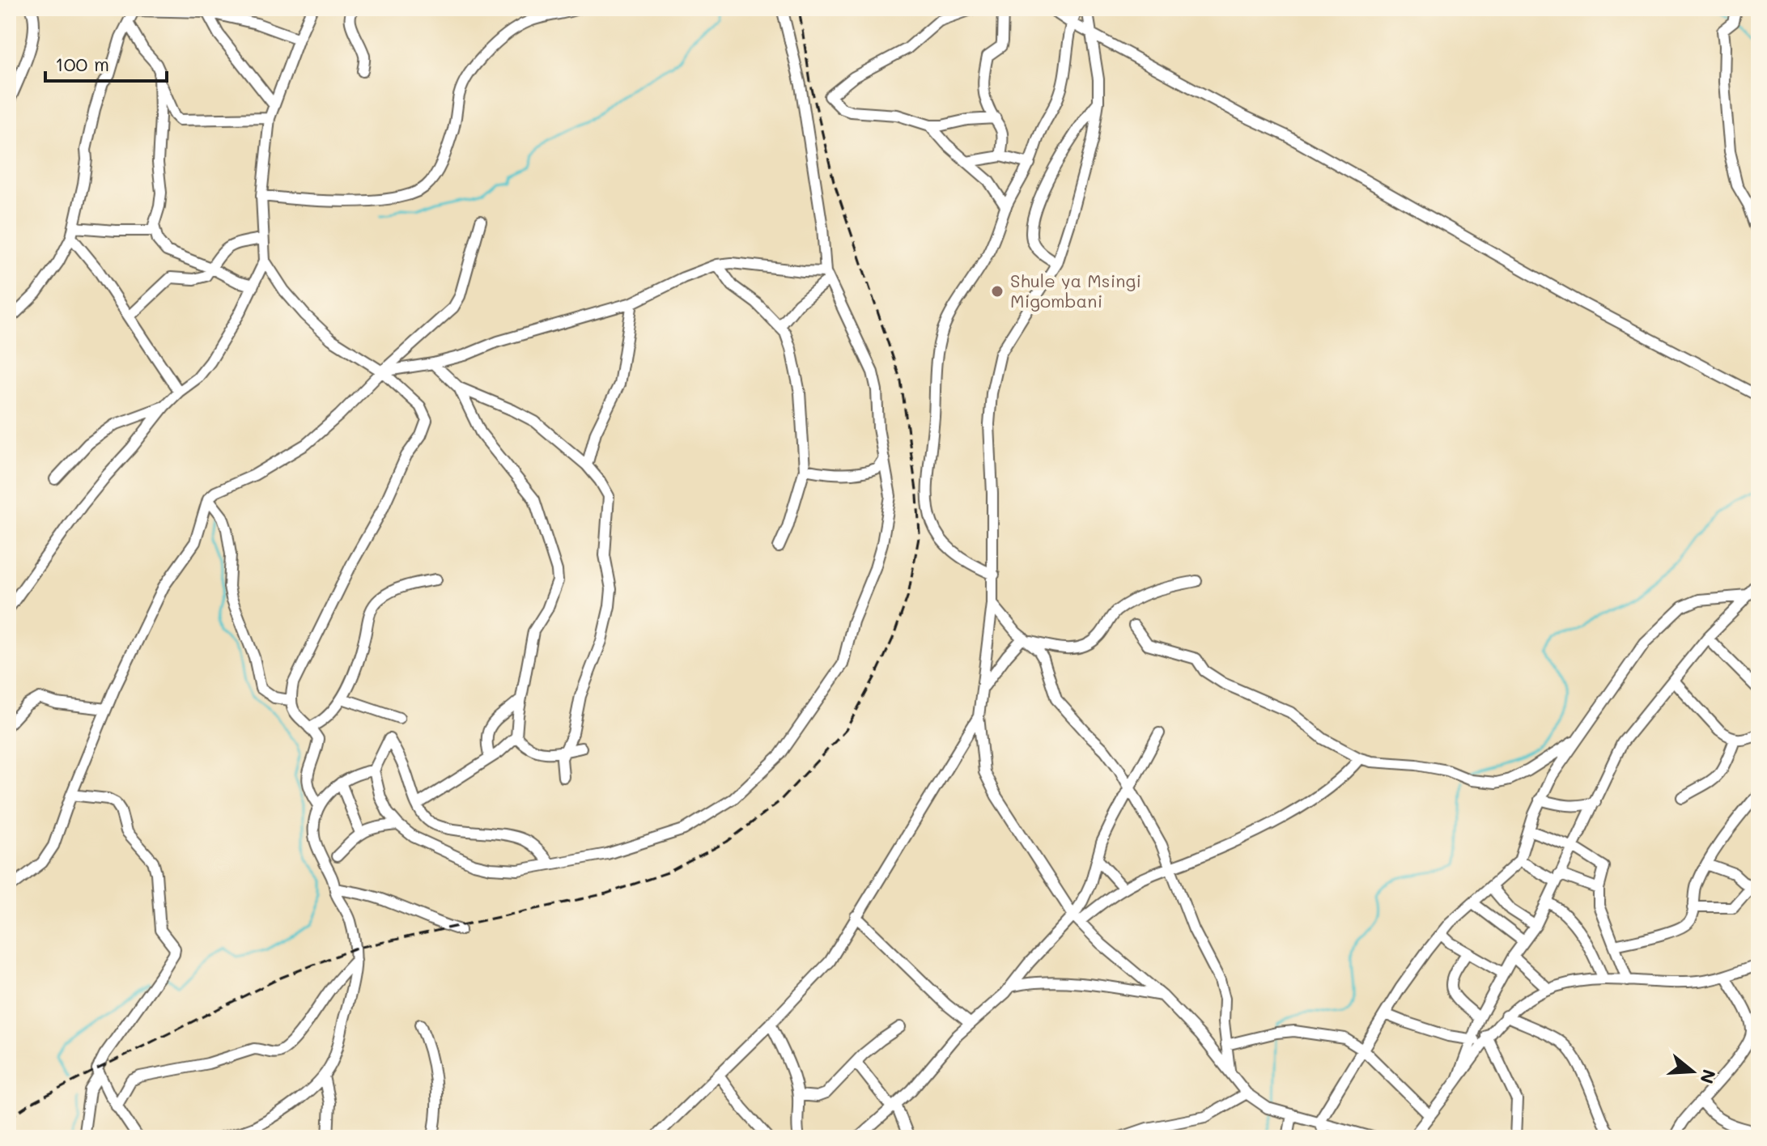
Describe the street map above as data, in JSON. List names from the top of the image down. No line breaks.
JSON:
{"places":["Shule ya Msingi Migombani"],"scale_bar":"100 m","north":"right"}
